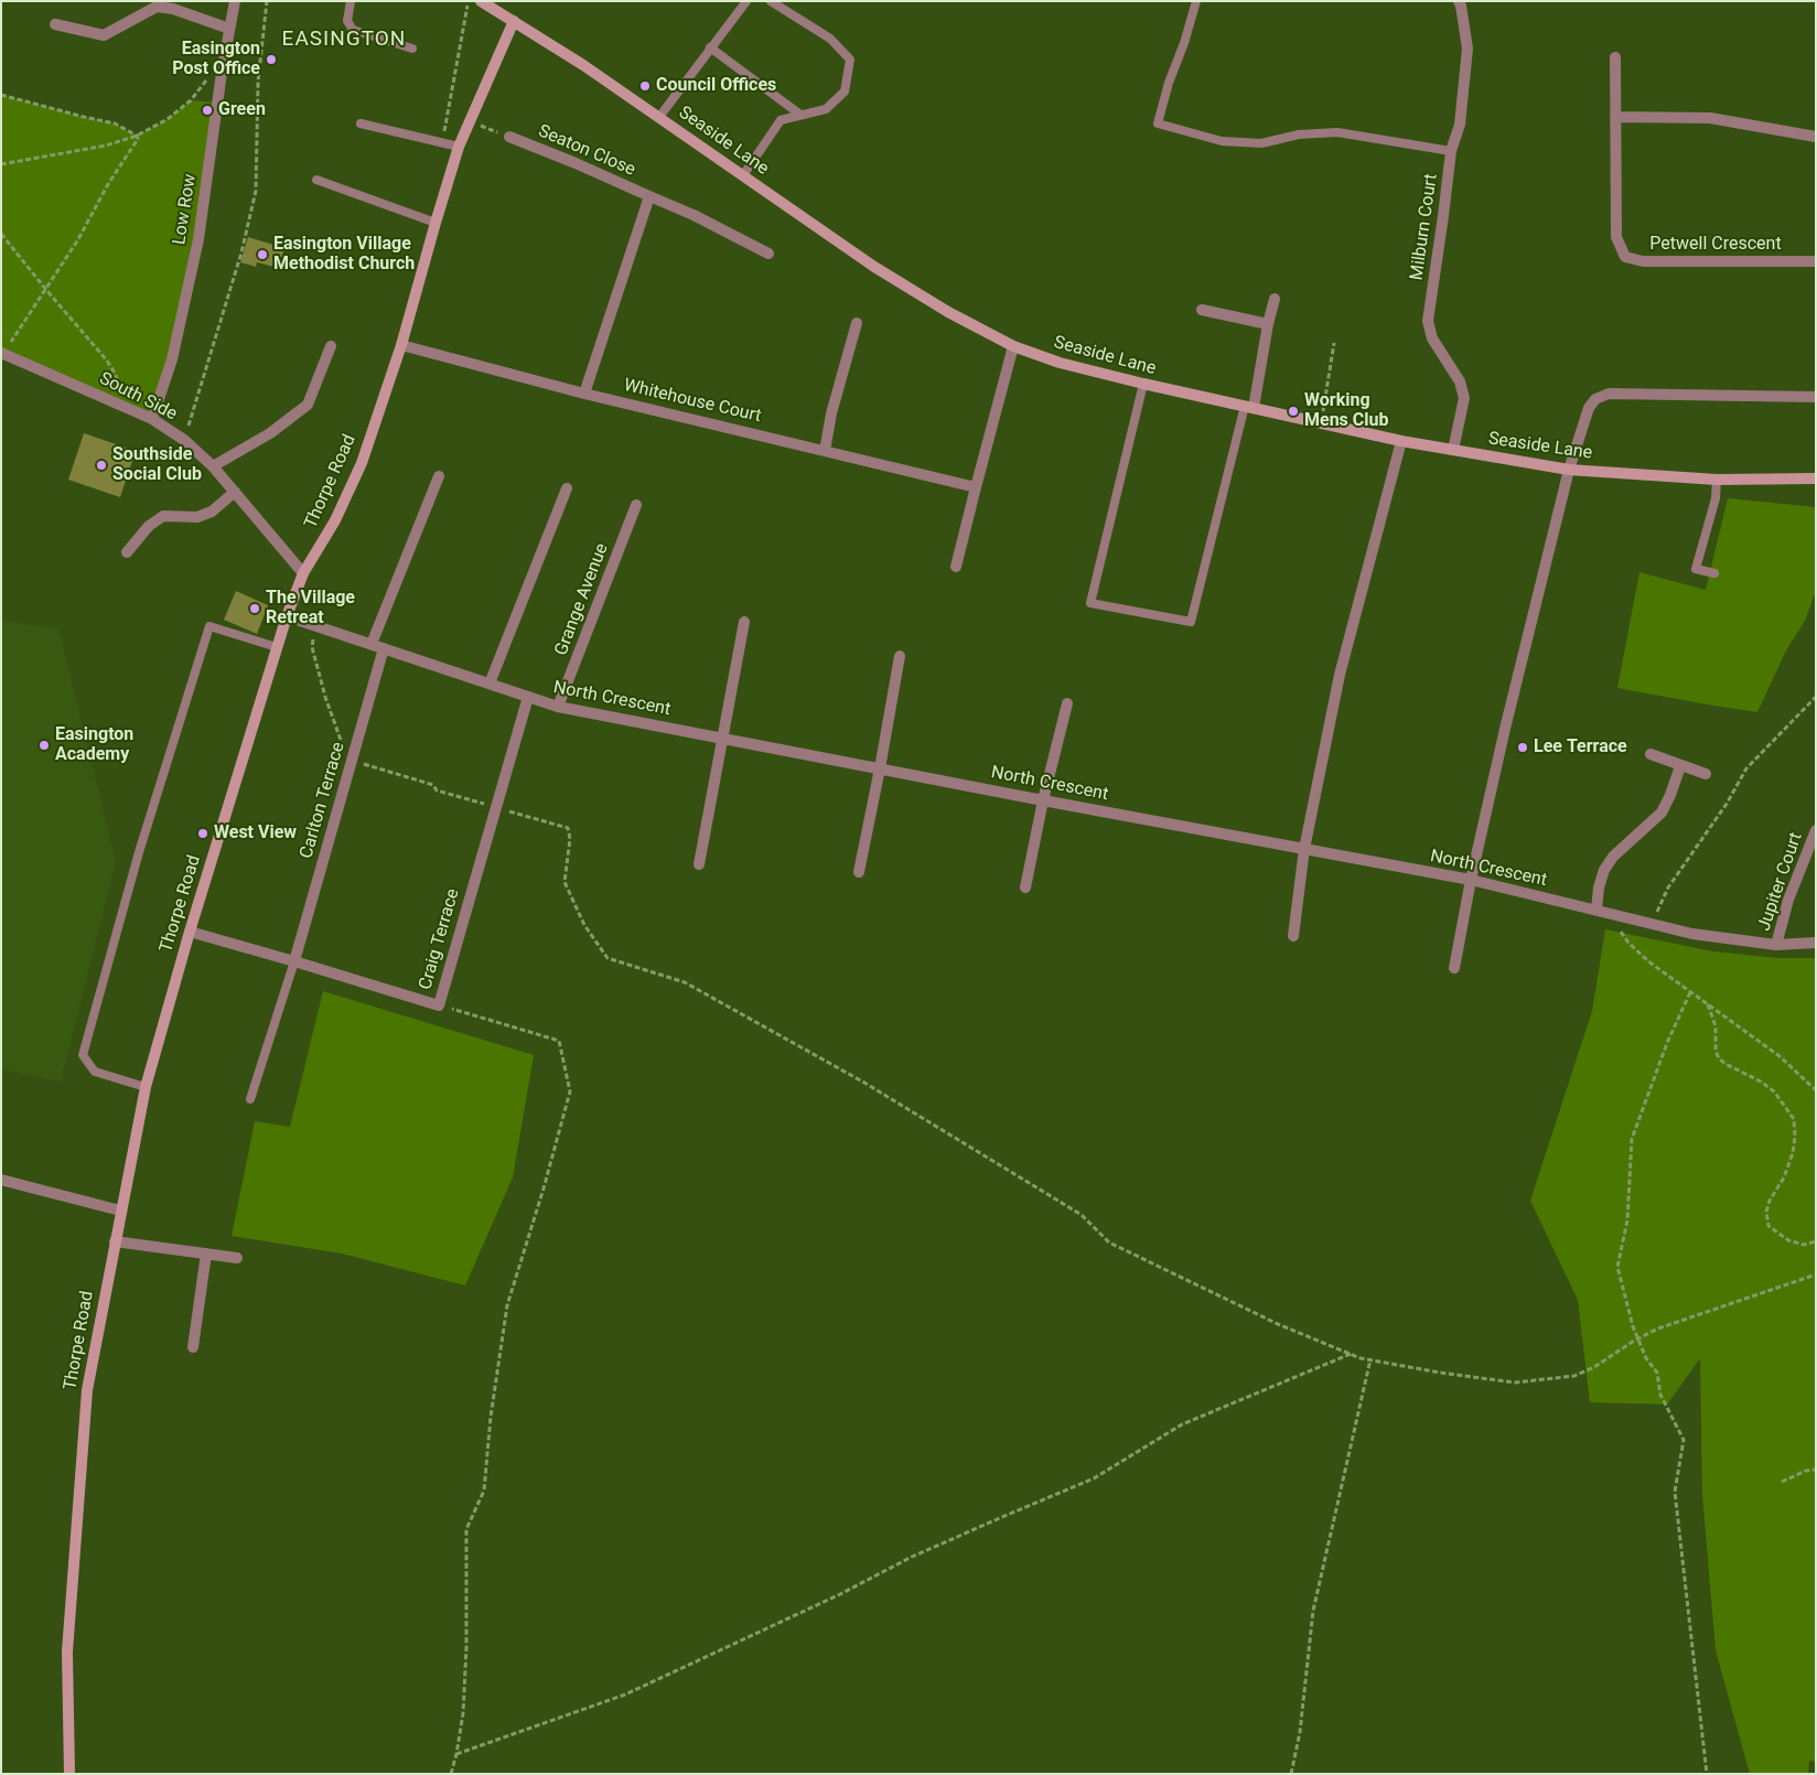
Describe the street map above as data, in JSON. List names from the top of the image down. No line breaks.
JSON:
{"streets":{"main road":["Seaside Lane","Thorpe Road"],"street":["Seaton Close","Low Row","Milburn Court","Petwell Crescent","South Side","Whitehouse Court","Grange Avenue","North Crescent","Carlton Terrace","Jupiter Court","Craig Terrace"]},"crossings":[["Seaside Lane","Milburn Court"],["Seaside Lane","Thorpe Road"],["Low Row","South Side"],["South Side","Thorpe Road"],["Whitehouse Court","Thorpe Road"],["Thorpe Road","North Crescent"],["Thorpe Road","Craig Terrace"],["Grange Avenue","North Crescent"],["North Crescent","Carlton Terrace"],["North Crescent","Jupiter Court"],["North Crescent","Craig Terrace"],["Carlton Terrace","Craig Terrace"]],"districts":["EASINGTON"],"places":["Easington Post Office","Council Offices","Green","Easington Village Methodist Church","Working Mens Club","Southside Social Club","The Village Retreat","Easington Academy","Lee Terrace","West View"]}
